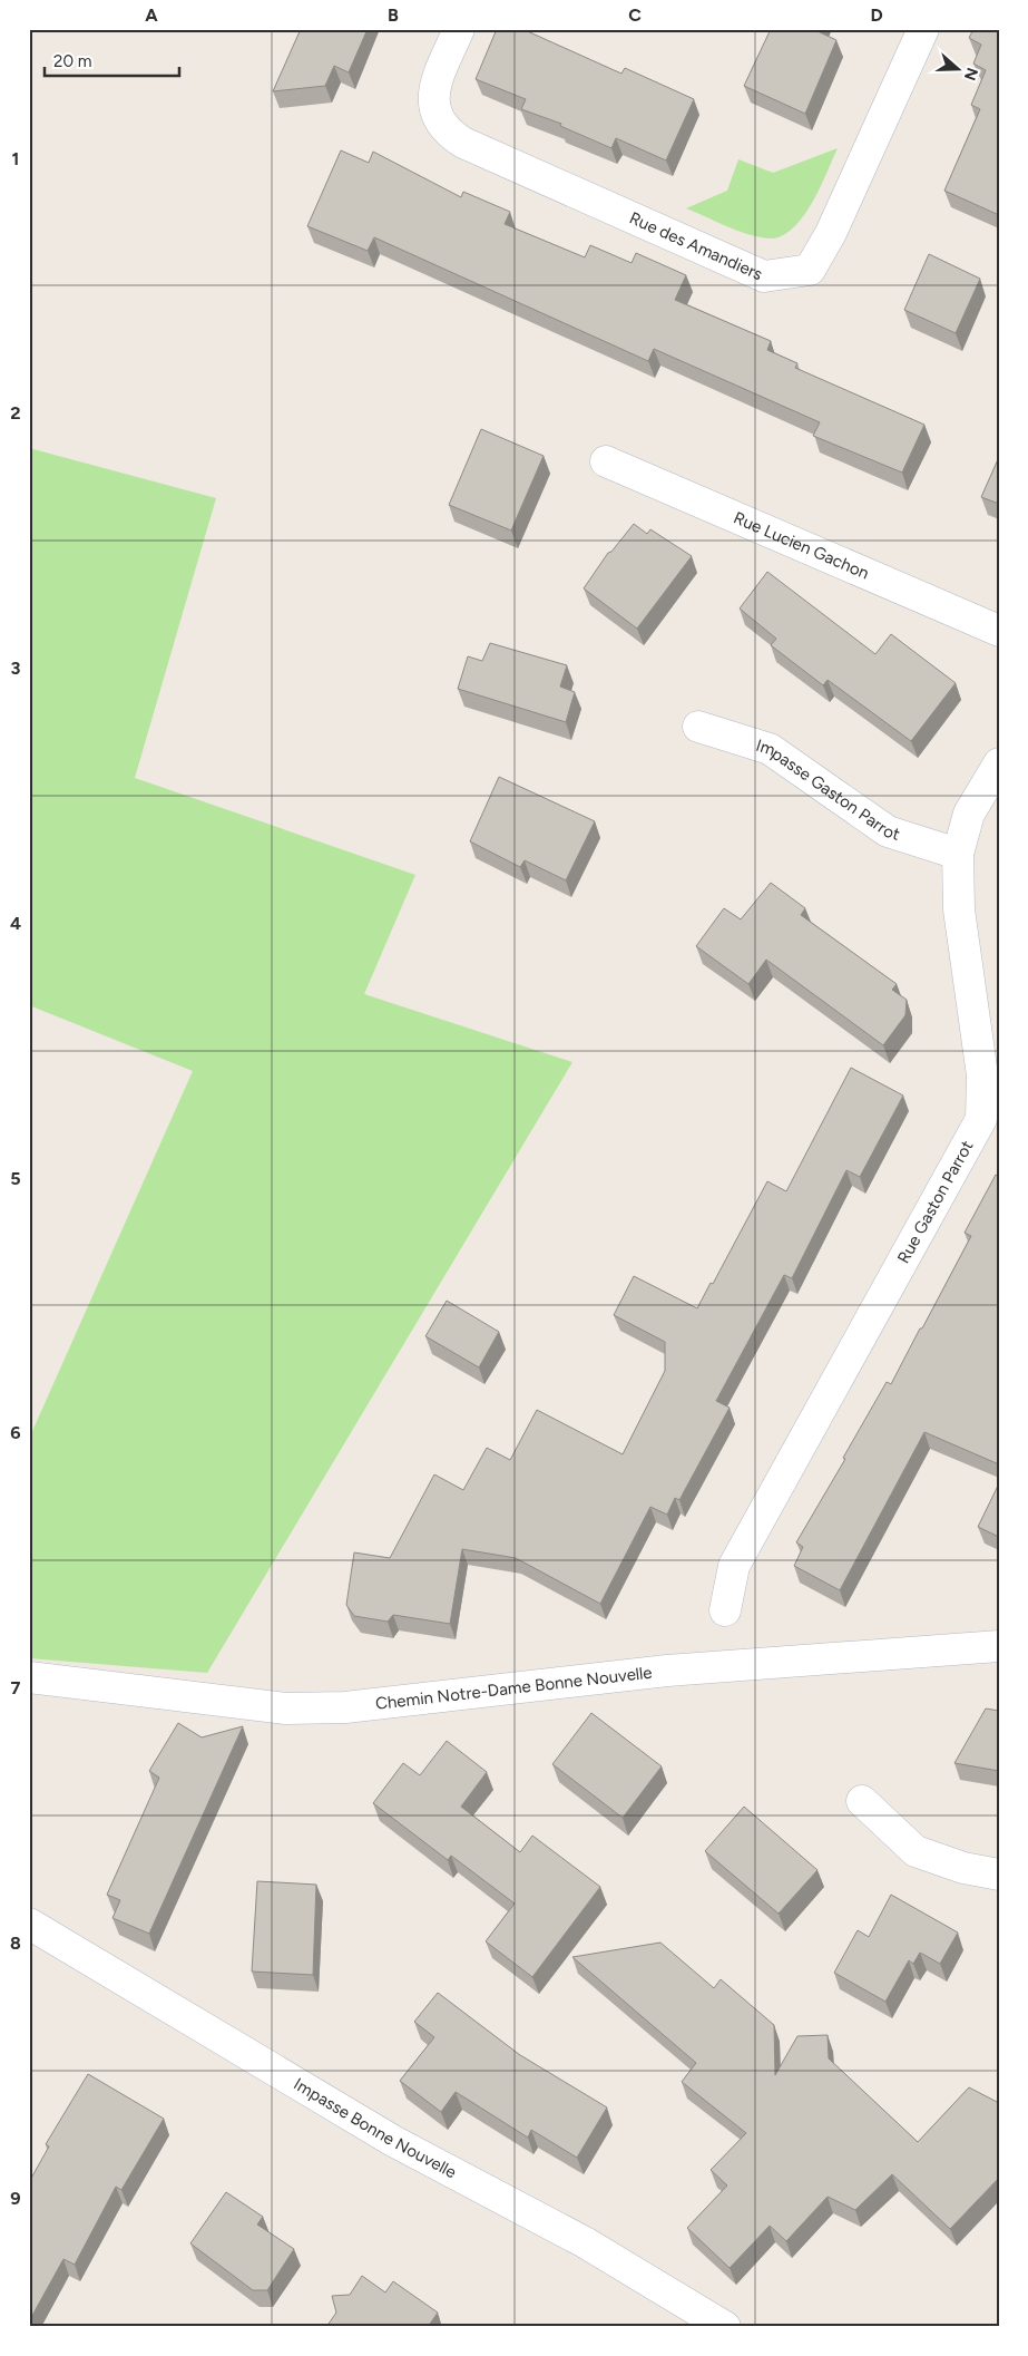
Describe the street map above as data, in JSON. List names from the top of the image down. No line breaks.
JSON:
{"streets":{"street":["Rue des Amandiers","Rue Lucien Gachon","Impasse Gaston Parrot","Rue Gaston Parrot","Chemin Notre-Dame Bonne Nouvelle","Impasse Bonne Nouvelle"]},"crossings":[["Impasse Gaston Parrot","Rue Gaston Parrot"]],"scale_bar":"20 m","north":"right","grid":{"columns":["A","B","C","D"],"rows":["1","2","3","4","5","6","7","8","9"]}}
